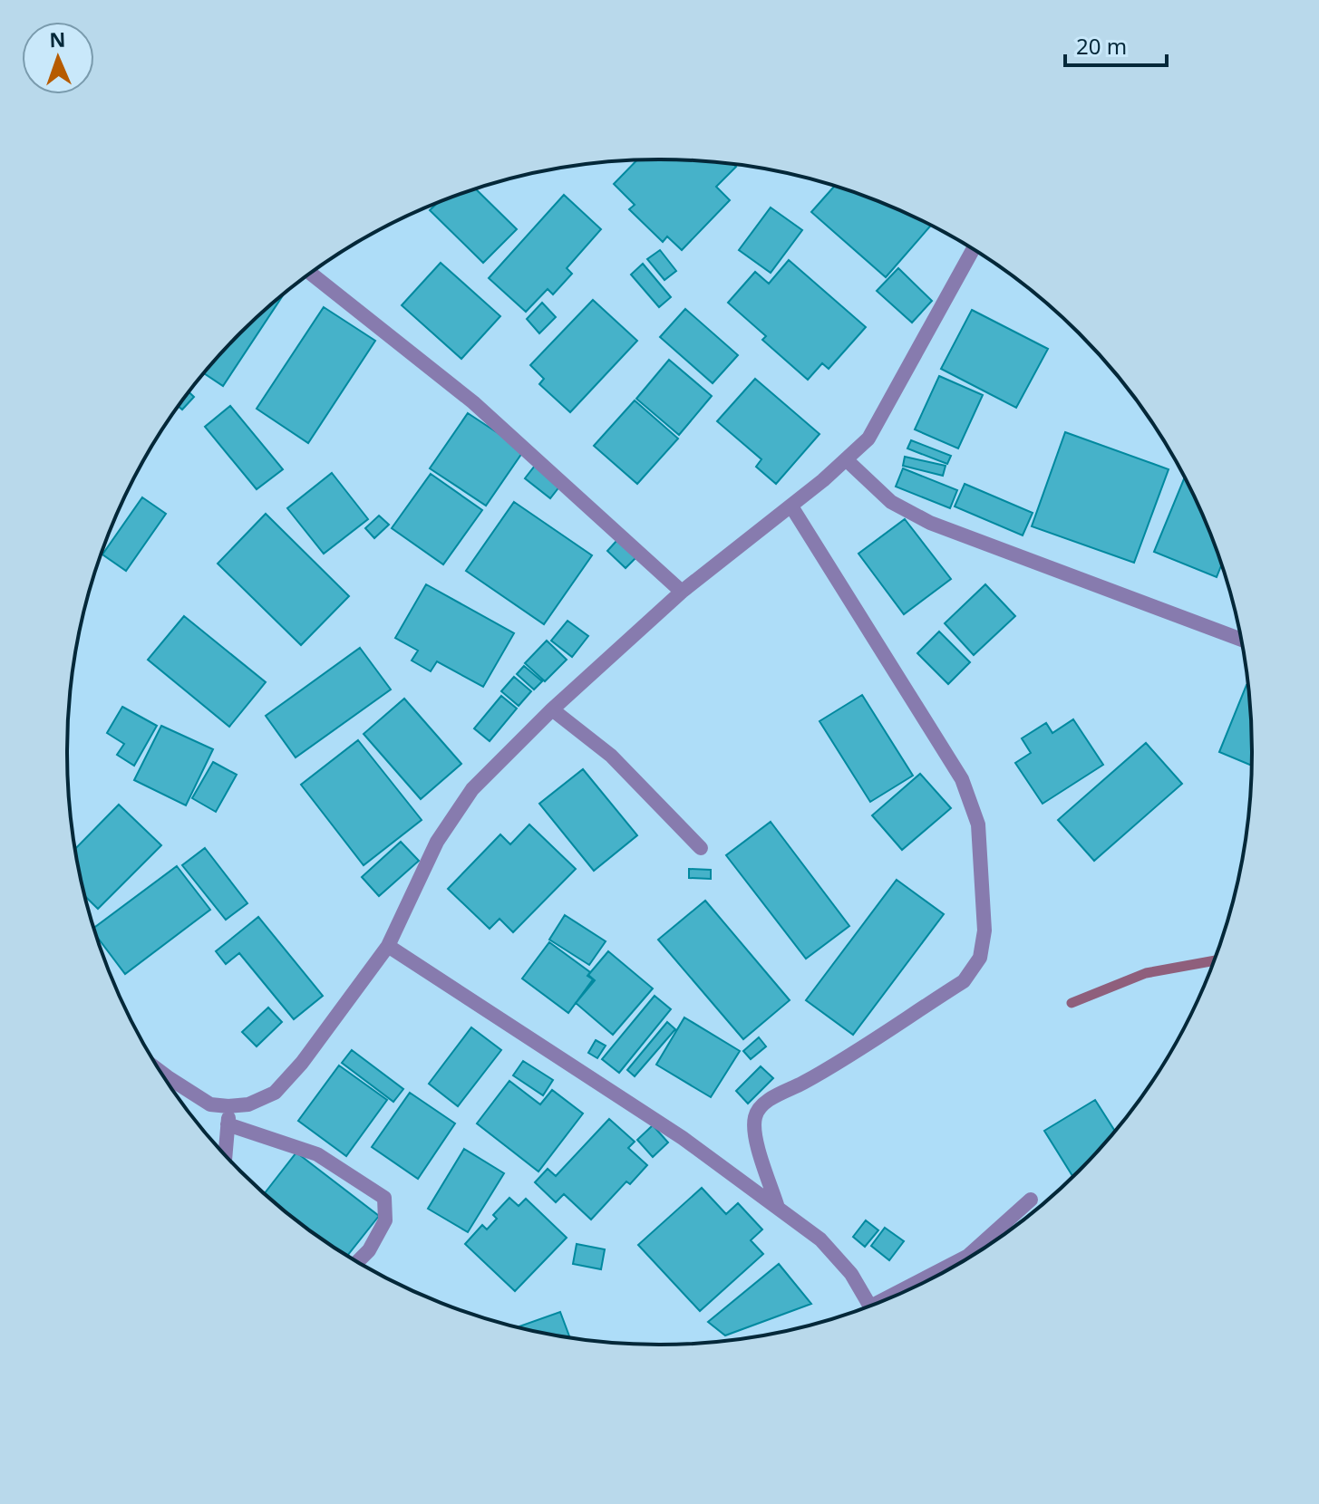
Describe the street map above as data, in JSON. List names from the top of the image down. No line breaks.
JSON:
{"scale_bar":"20 m","north":"top"}
